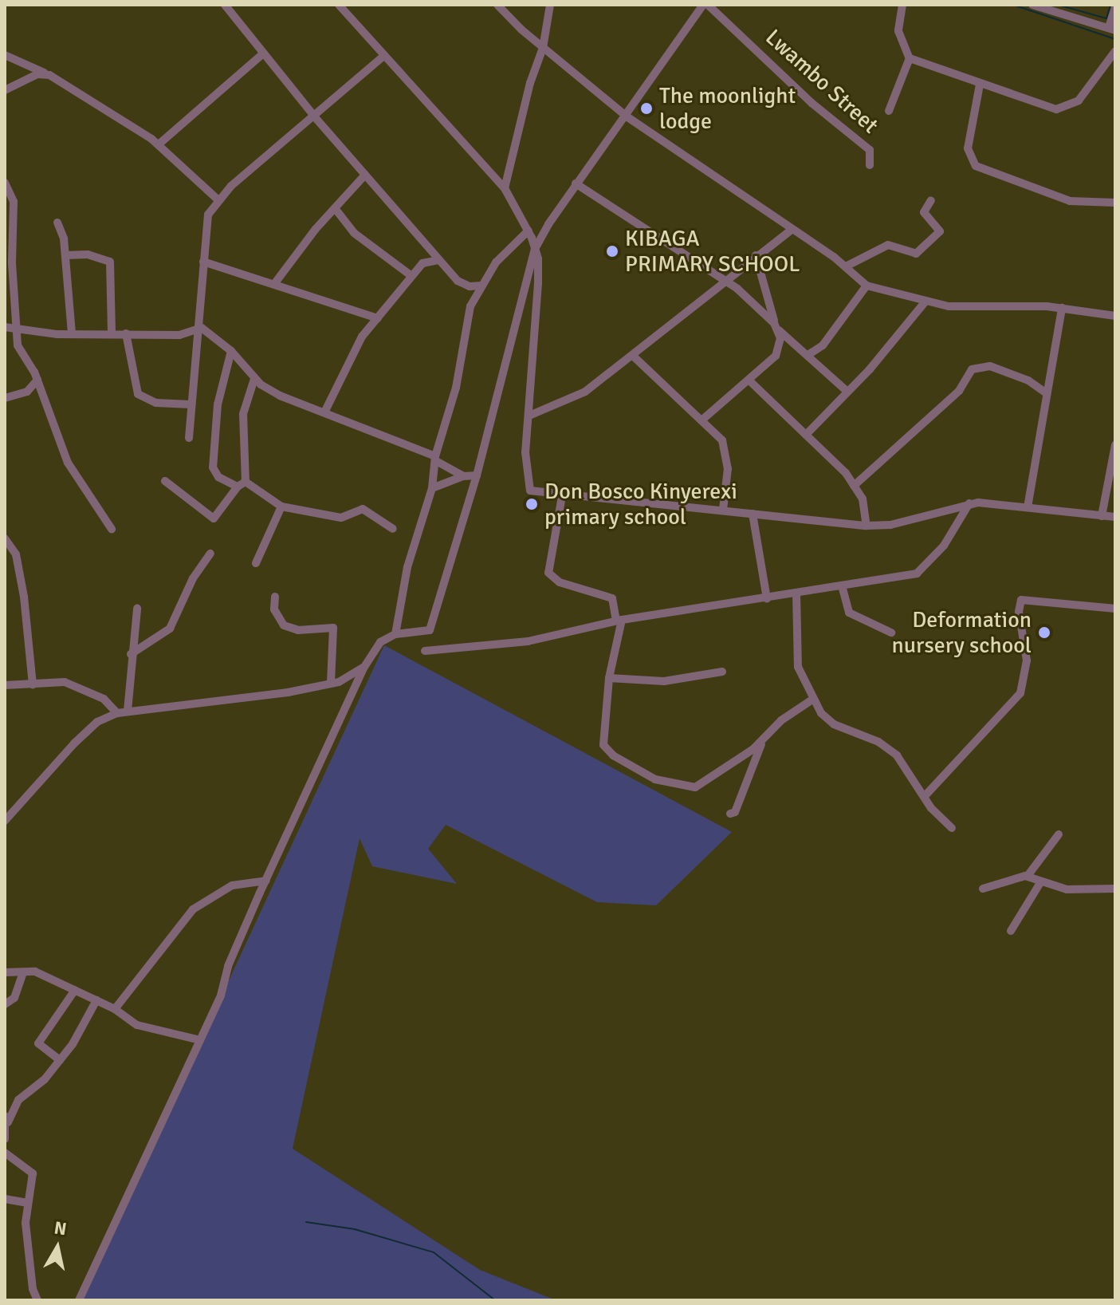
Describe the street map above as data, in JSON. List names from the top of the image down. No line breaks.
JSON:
{"streets":{"street":["Lwambo Street"]},"places":["The moonlight lodge","KIBAGA PRIMARY SCHOOL","Don Bosco Kinyerexi primary school","Deformation nursery school"],"north":"top"}
